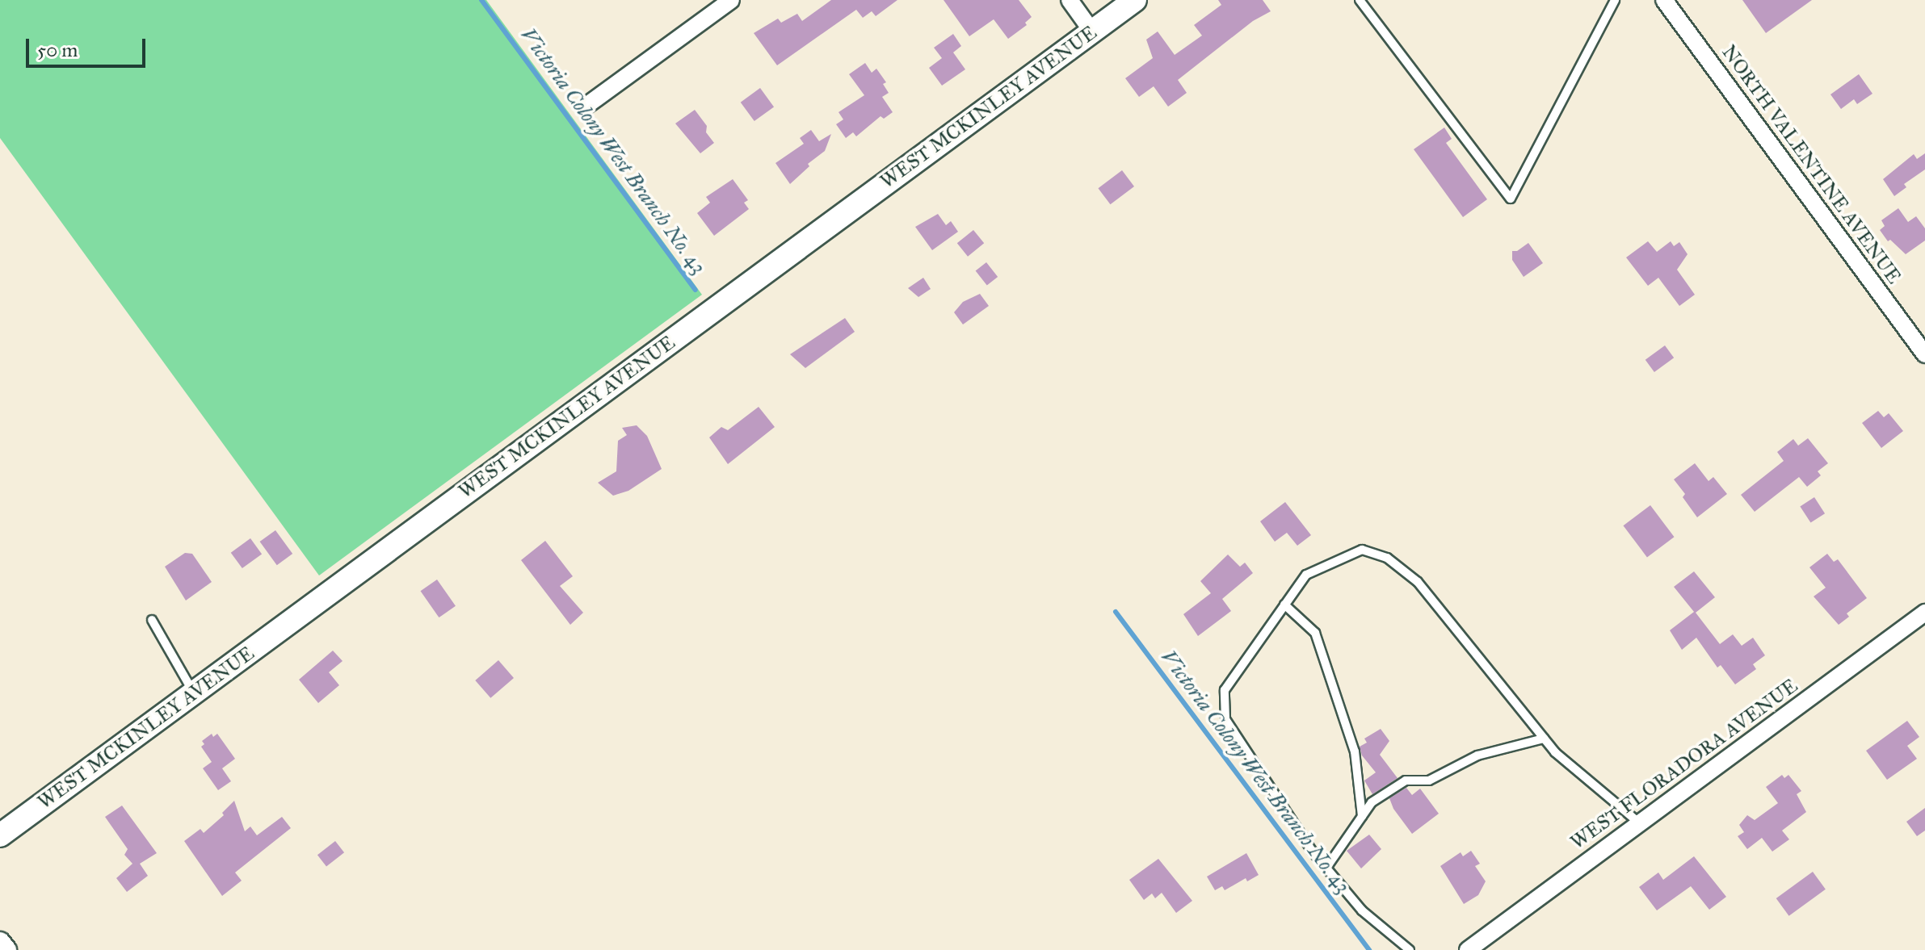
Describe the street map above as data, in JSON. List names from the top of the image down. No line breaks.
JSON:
{"streets":{"main road":["WEST MCKINLEY AVENUE"],"street":["NORTH VALENTINE AVENUE","WEST FLORADORA AVENUE"]},"water":["Victoria Colony West Branch No. 43"],"scale_bar":"50 m"}
